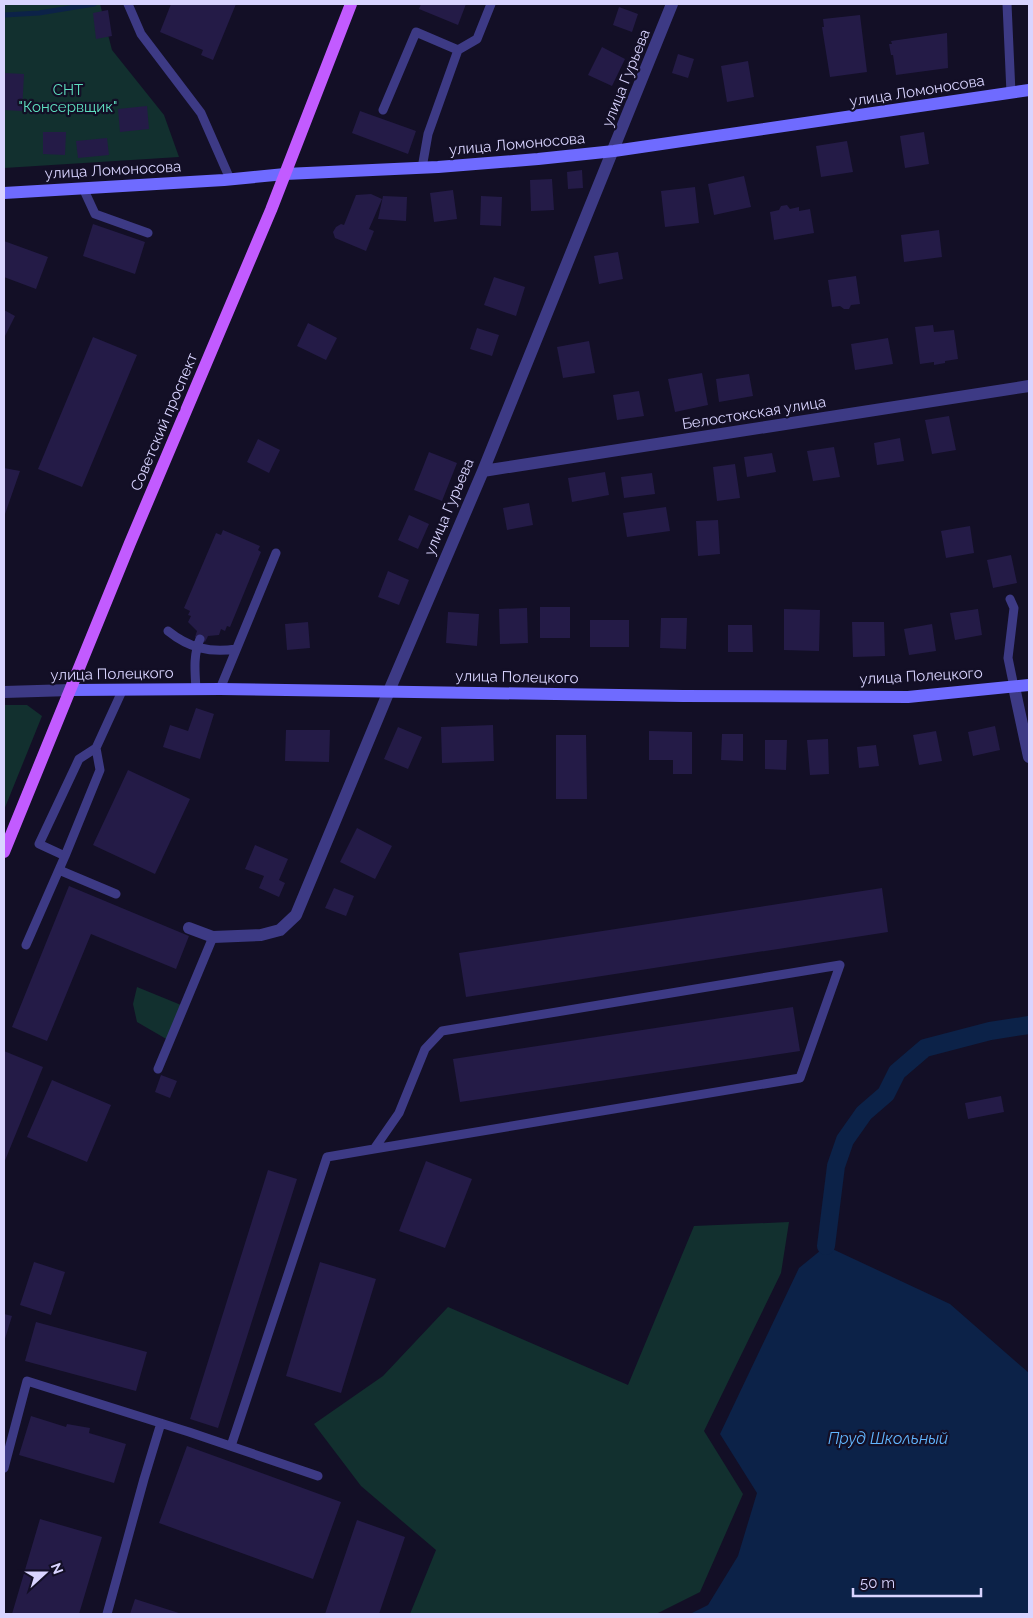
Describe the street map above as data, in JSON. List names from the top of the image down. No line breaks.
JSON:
{"streets":{"main road":["Советский проспект"],"street":["улица Гурьева","улица Ломоносова","Белостокская улица","улица Полецкого"]},"crossings":[["улица Гурьева","улица Ломоносова"],["улица Гурьева","Белостокская улица"],["улица Гурьева","улица Полецкого"],["улица Ломоносова","Советский проспект"],["Советский проспект","улица Полецкого"]],"water":["Пруд Школьный"],"parks":["СНТ \"Консервщик\""],"scale_bar":"50 m","north":"right"}
